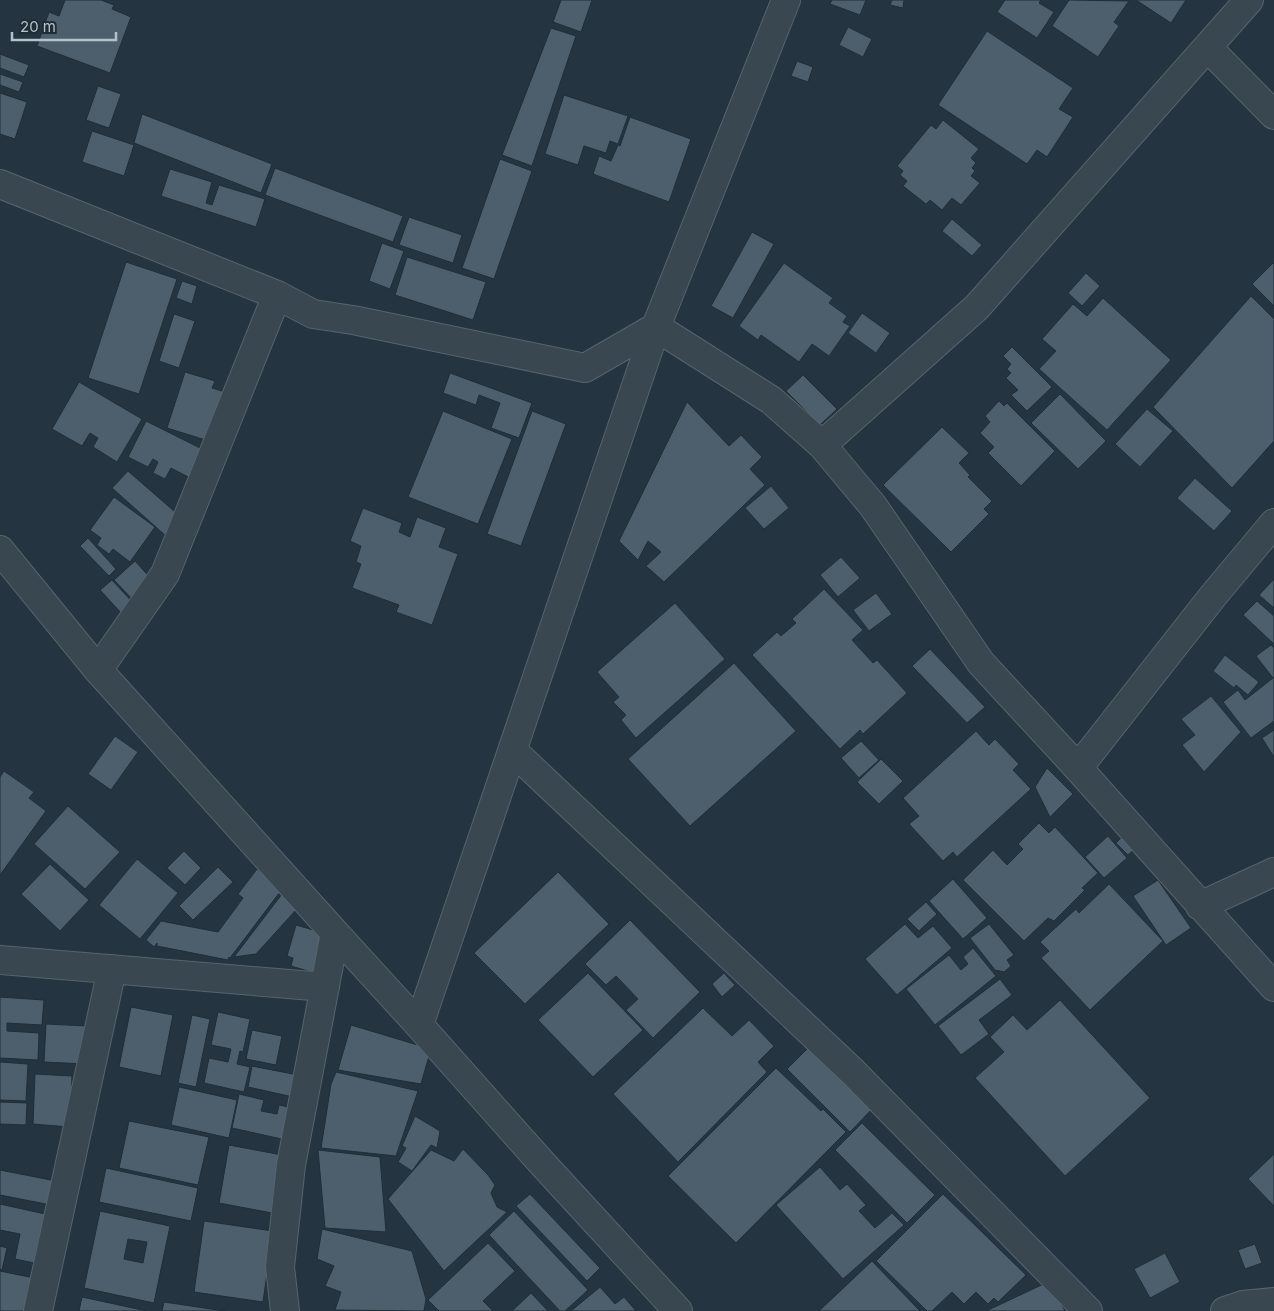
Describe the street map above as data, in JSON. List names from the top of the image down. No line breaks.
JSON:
{"scale_bar":"20 m"}
